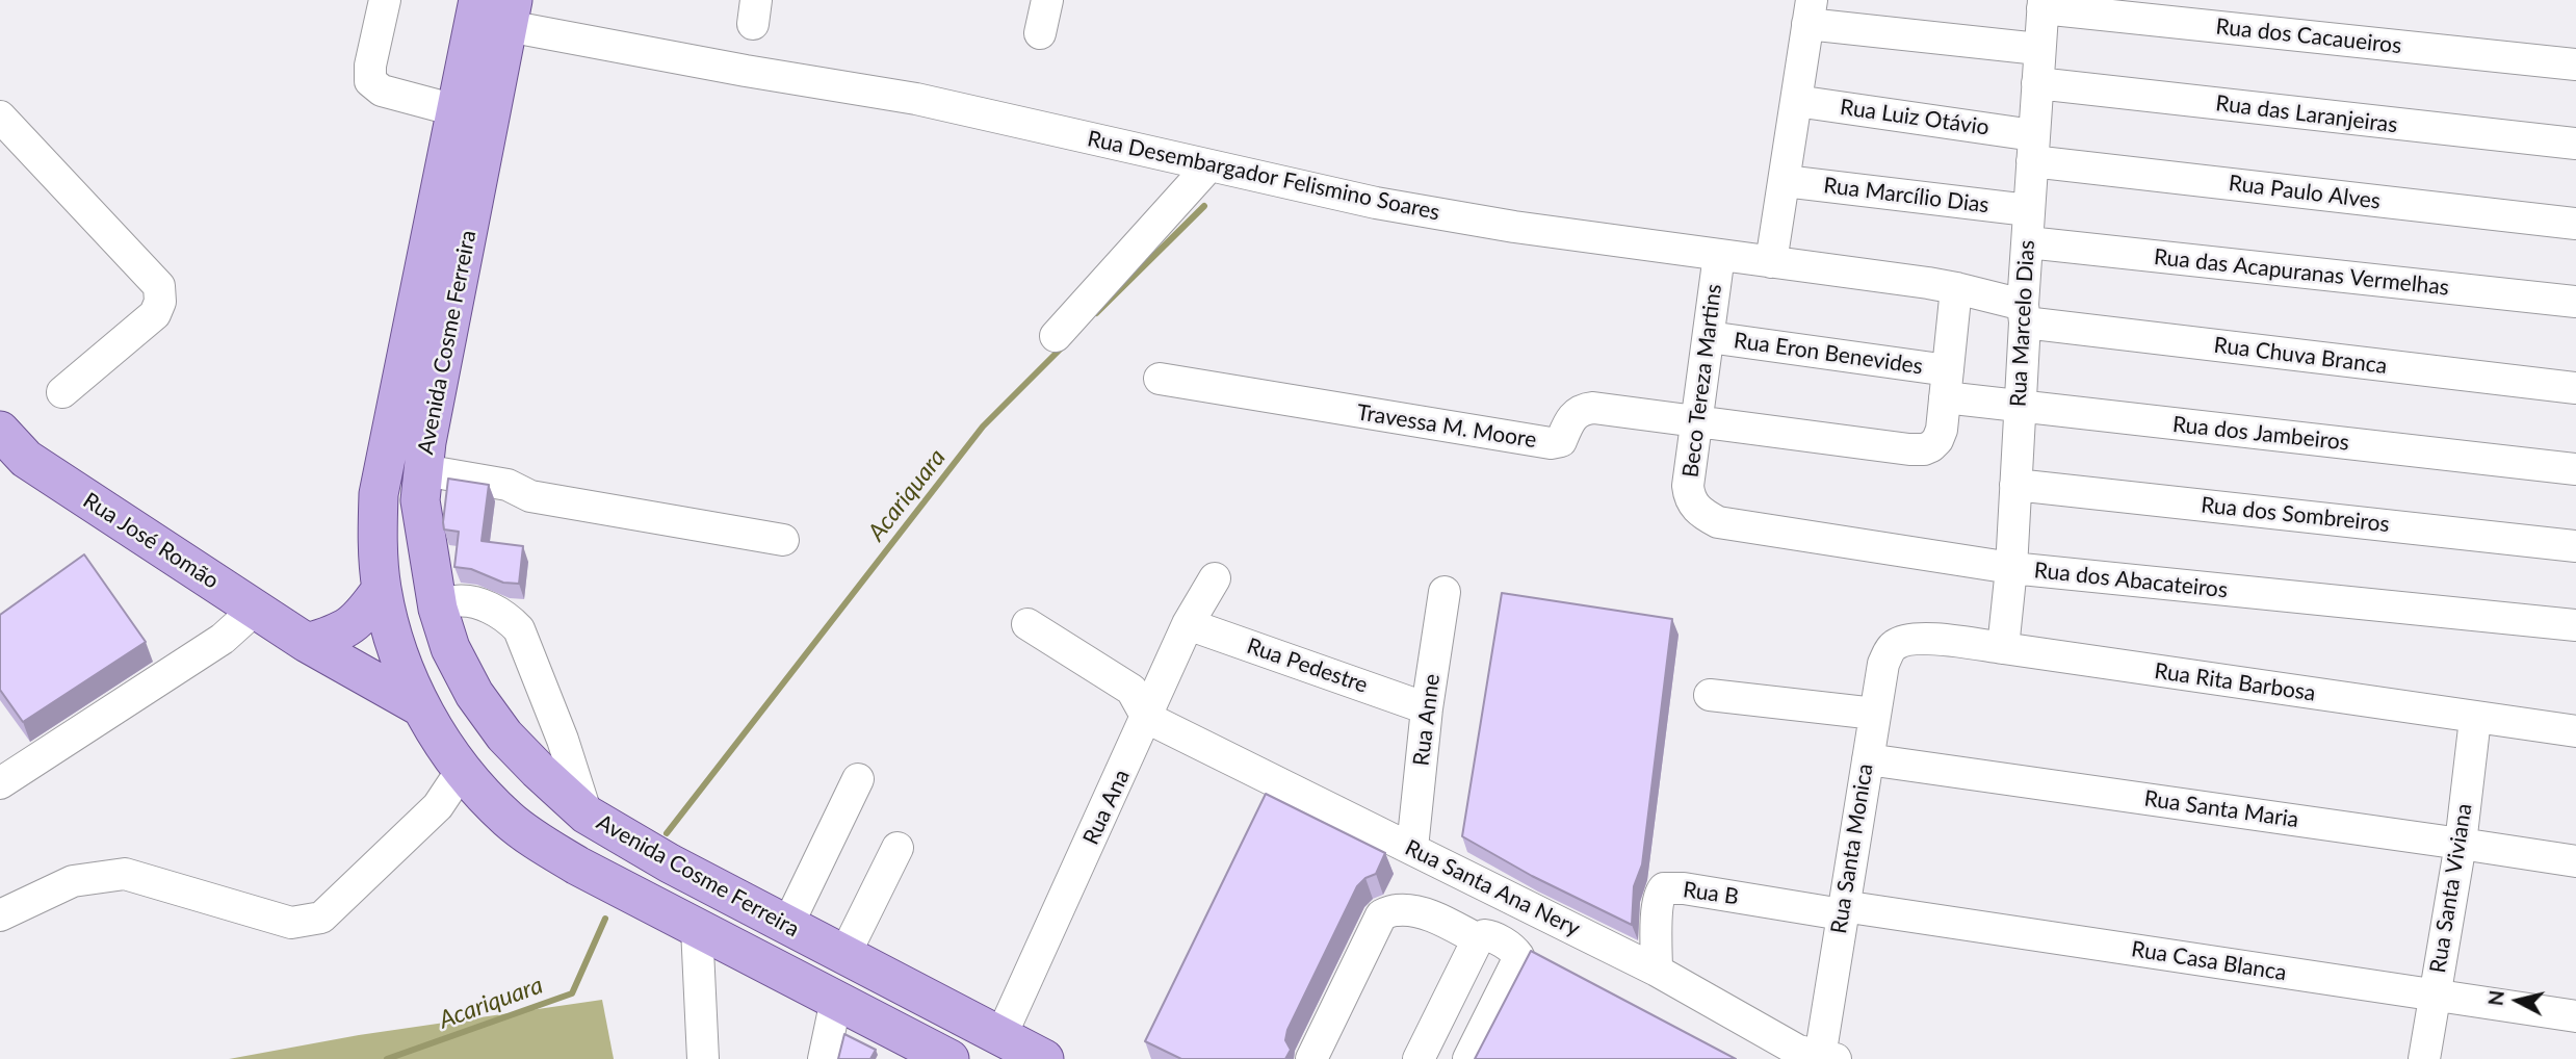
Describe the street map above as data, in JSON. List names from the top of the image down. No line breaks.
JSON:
{"streets":{"main road":["Avenida Cosme Ferreira","Rua José Romão"],"street":["Rua dos Cacaueiros","Rua das Laranjeiras","Rua Luiz Otávio","Rua Desembargador Felismino Soares","Rua Paulo Alves","Rua Marcílio Dias","Rua das Acapuranas Vermelhas","Rua Marcelo Dias","Rua Eron Benevides","Rua Chuva Branca","Beco Tereza Martins","Travessa M. Moore","Rua dos Jambeiros","Rua dos Sombreiros","Rua dos Abacateiros","Rua Pedestre","Rua Rita Barbosa","Rua Anne","Rua Ana","Rua Santa Maria","Rua Santa Monica","Rua Santa Ana Nery","Rua Santa Viviana","Rua B","Rua Casa Blanca"]},"crossings":[["Rua dos Cacaueiros","Rua Marcelo Dias"],["Rua das Laranjeiras","Rua Marcelo Dias"],["Rua Luiz Otávio","Rua Paulo Alves"],["Rua Luiz Otávio","Rua Marcelo Dias"],["Rua Desembargador Felismino Soares","Rua Marcelo Dias"],["Rua Desembargador Felismino Soares","Avenida Cosme Ferreira"],["Rua Desembargador Felismino Soares","Rua Chuva Branca"],["Rua Desembargador Felismino Soares","Beco Tereza Martins"],["Rua Paulo Alves","Rua Marcelo Dias"],["Rua Marcílio Dias","Rua Marcelo Dias"],["Rua das Acapuranas Vermelhas","Rua Marcelo Dias"],["Rua Marcelo Dias","Rua Chuva Branca"],["Rua Marcelo Dias","Rua dos Jambeiros"],["Rua Marcelo Dias","Rua dos Sombreiros"],["Rua Marcelo Dias","Rua dos Abacateiros"],["Rua Marcelo Dias","Rua Rita Barbosa"],["Avenida Cosme Ferreira","Rua José Romão"],["Avenida Cosme Ferreira","Rua Ana"],["Rua Eron Benevides","Beco Tereza Martins"],["Rua Eron Benevides","Travessa M. Moore"],["Rua Eron Benevides","Rua dos Jambeiros"],["Beco Tereza Martins","Travessa M. Moore"],["Beco Tereza Martins","Rua dos Abacateiros"],["Travessa M. Moore","Rua dos Jambeiros"],["Rua Pedestre","Rua Anne"],["Rua Pedestre","Rua Ana"],["Rua Rita Barbosa","Rua Santa Monica"],["Rua Rita Barbosa","Rua Santa Viviana"],["Rua Anne","Rua Santa Ana Nery"],["Rua Ana","Rua Santa Ana Nery"],["Rua Santa Maria","Rua Santa Monica"],["Rua Santa Maria","Rua Santa Viviana"],["Rua Santa Monica","Rua Santa Ana Nery"],["Rua Santa Monica","Rua B"],["Rua Santa Monica","Rua Casa Blanca"],["Rua Santa Ana Nery","Rua B"],["Rua Santa Viviana","Rua Casa Blanca"],["Rua B","Rua Casa Blanca"]],"water":["Acariquara"],"north":"left"}
